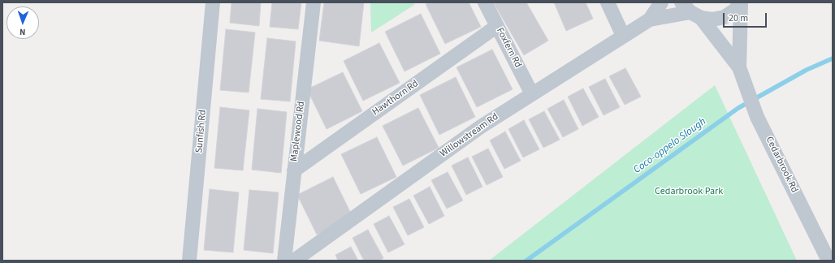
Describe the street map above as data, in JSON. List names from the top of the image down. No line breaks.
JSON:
{"streets":{"street":["Foxfern Rd","Hawthorn Rd","Sunfish Rd","Maplewood Rd","Willowstream Rd","Cedarbrook Rd"]},"crossings":[["Foxfern Rd","Hawthorn Rd"],["Foxfern Rd","Willowstream Rd"],["Hawthorn Rd","Maplewood Rd"]],"water":["Coco-oppelo Slough"],"parks":["Cedarbrook Park"],"scale_bar":"20 m","north":"bottom"}
